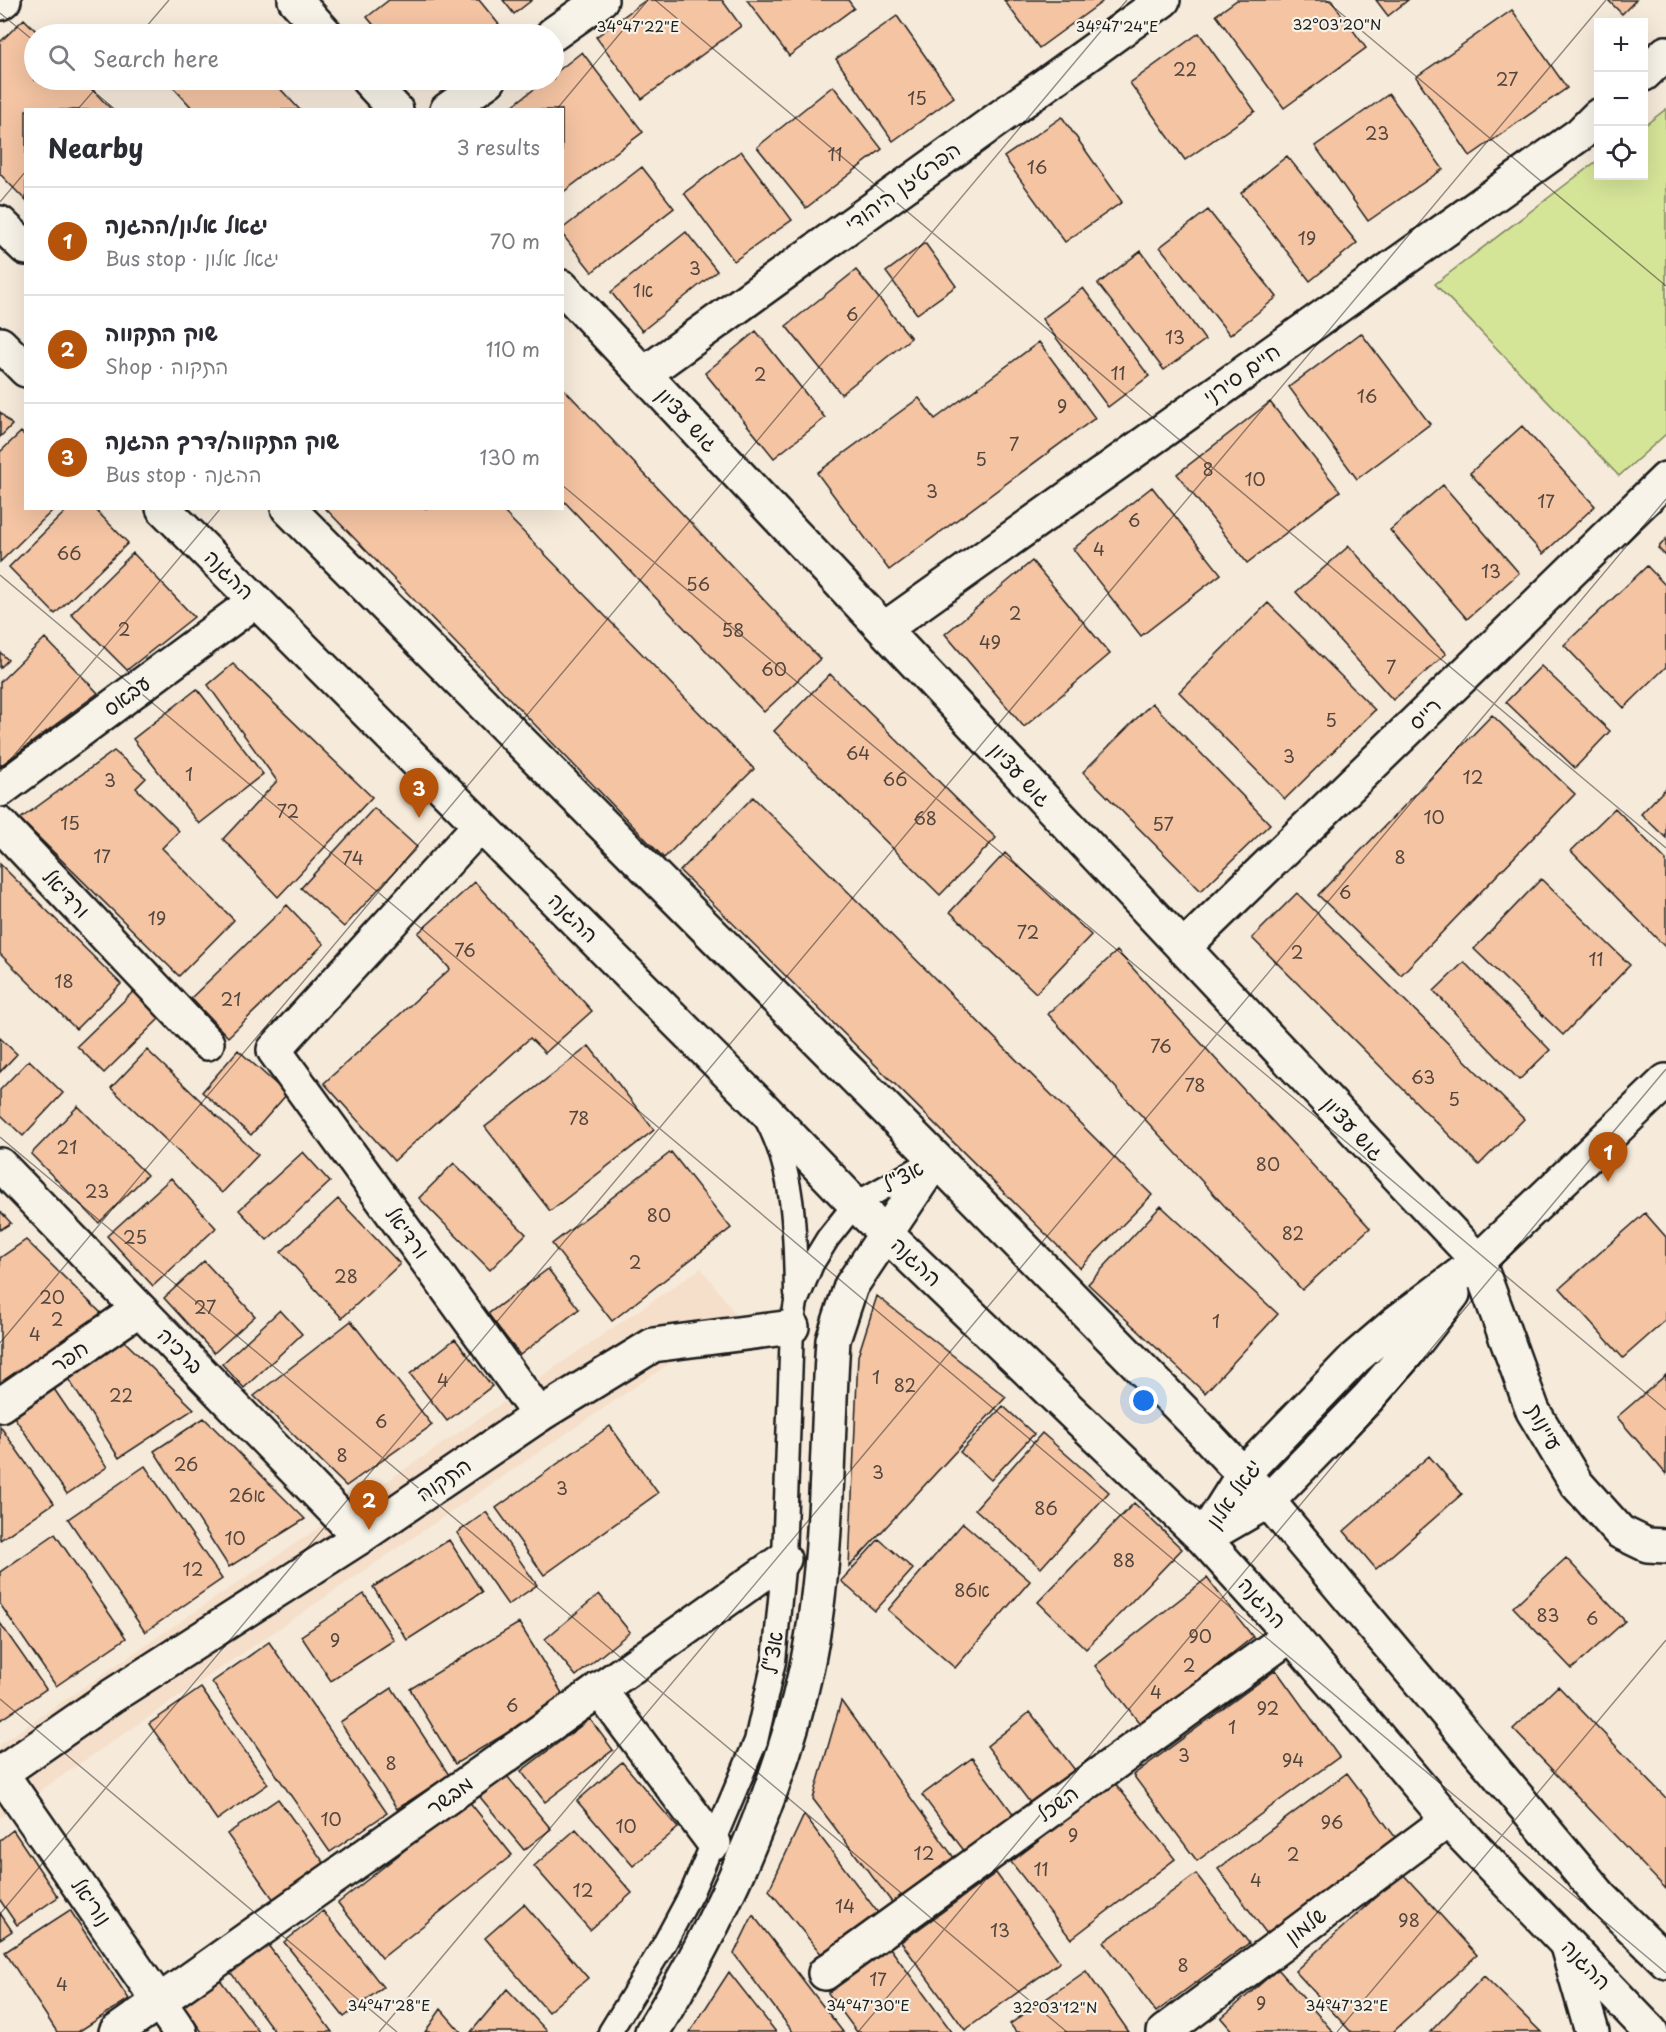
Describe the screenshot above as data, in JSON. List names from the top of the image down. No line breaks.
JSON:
{"streets":{"street":["הפרטיזן היהודי","חיים סירני","גוש עציון","ההגנה","עבאס","רייס","ורדיאל","אצ\"ל","ברכיה","חפר","עיינות","התקוה","יגאל אלון","מבשר","השכל","נוריאל","שלמון"]},"crossings":[["הפרטיזן היהודי","גוש עציון"],["חיים סירני","גוש עציון"],["גוש עציון","רייס"],["גוש עציון","עיינות"],["גוש עציון","יגאל אלון"],["ההגנה","עבאס"],["ההגנה","ורדיאל"],["ההגנה","אצ\"ל"],["ההגנה","יגאל אלון"],["ההגנה","השכל"],["ההגנה","שלמון"],["ורדיאל","התקוה"],["אצ\"ל","התקוה"],["אצ\"ל","מבשר"],["ברכיה","חפר"],["ברכיה","התקוה"],["עיינות","יגאל אלון"],["התקוה","נוריאל"],["מבשר","נוריאל"]],"house_numbers":["22","27","15","23","11","16","19","3","1א","6","13","11","2","16","9","7","5","8","10","3","17","6","4","66","13","56","2","2","58","49","7","60","5","64","3","1","12","66","3","72","10","68","15","57","17","8","74","6","19","72","76","2","11","18","21","76","63","78","5","78","21","80","23","80","82","25","2","28","20","27","2","1","4","1","4","82","22","6","8","26","3","3","26א","86","10","88","12","86א","83","6","90","9","2","4","6","92","1","3","94","8","10","96","10","9","12","2","11","4","12","14","98","13","8","17","4","9"],"page":{"map_buttons":["+","−"],"search":"Search here","heading":["Nearby","3 results"],"list":[{"mark":"1","name":"יגאל אלון/ההגנה","note":"Bus stop · יגאל אלון","value":"70 m"},{"mark":"2","name":"שוק התקווה","note":"Shop · התקוה","value":"110 m"},{"mark":"3","name":"שוק התקווה/דרך ההגנה","note":"Bus stop · ההגנה","value":"130 m"}],"pins":["3","1","2"]},"coordinates":["32°03'20\"N","34°47'22\"E","34°47'24\"E","34°47'28\"E","34°47'30\"E","34°47'32\"E","32°03'12\"N"]}
